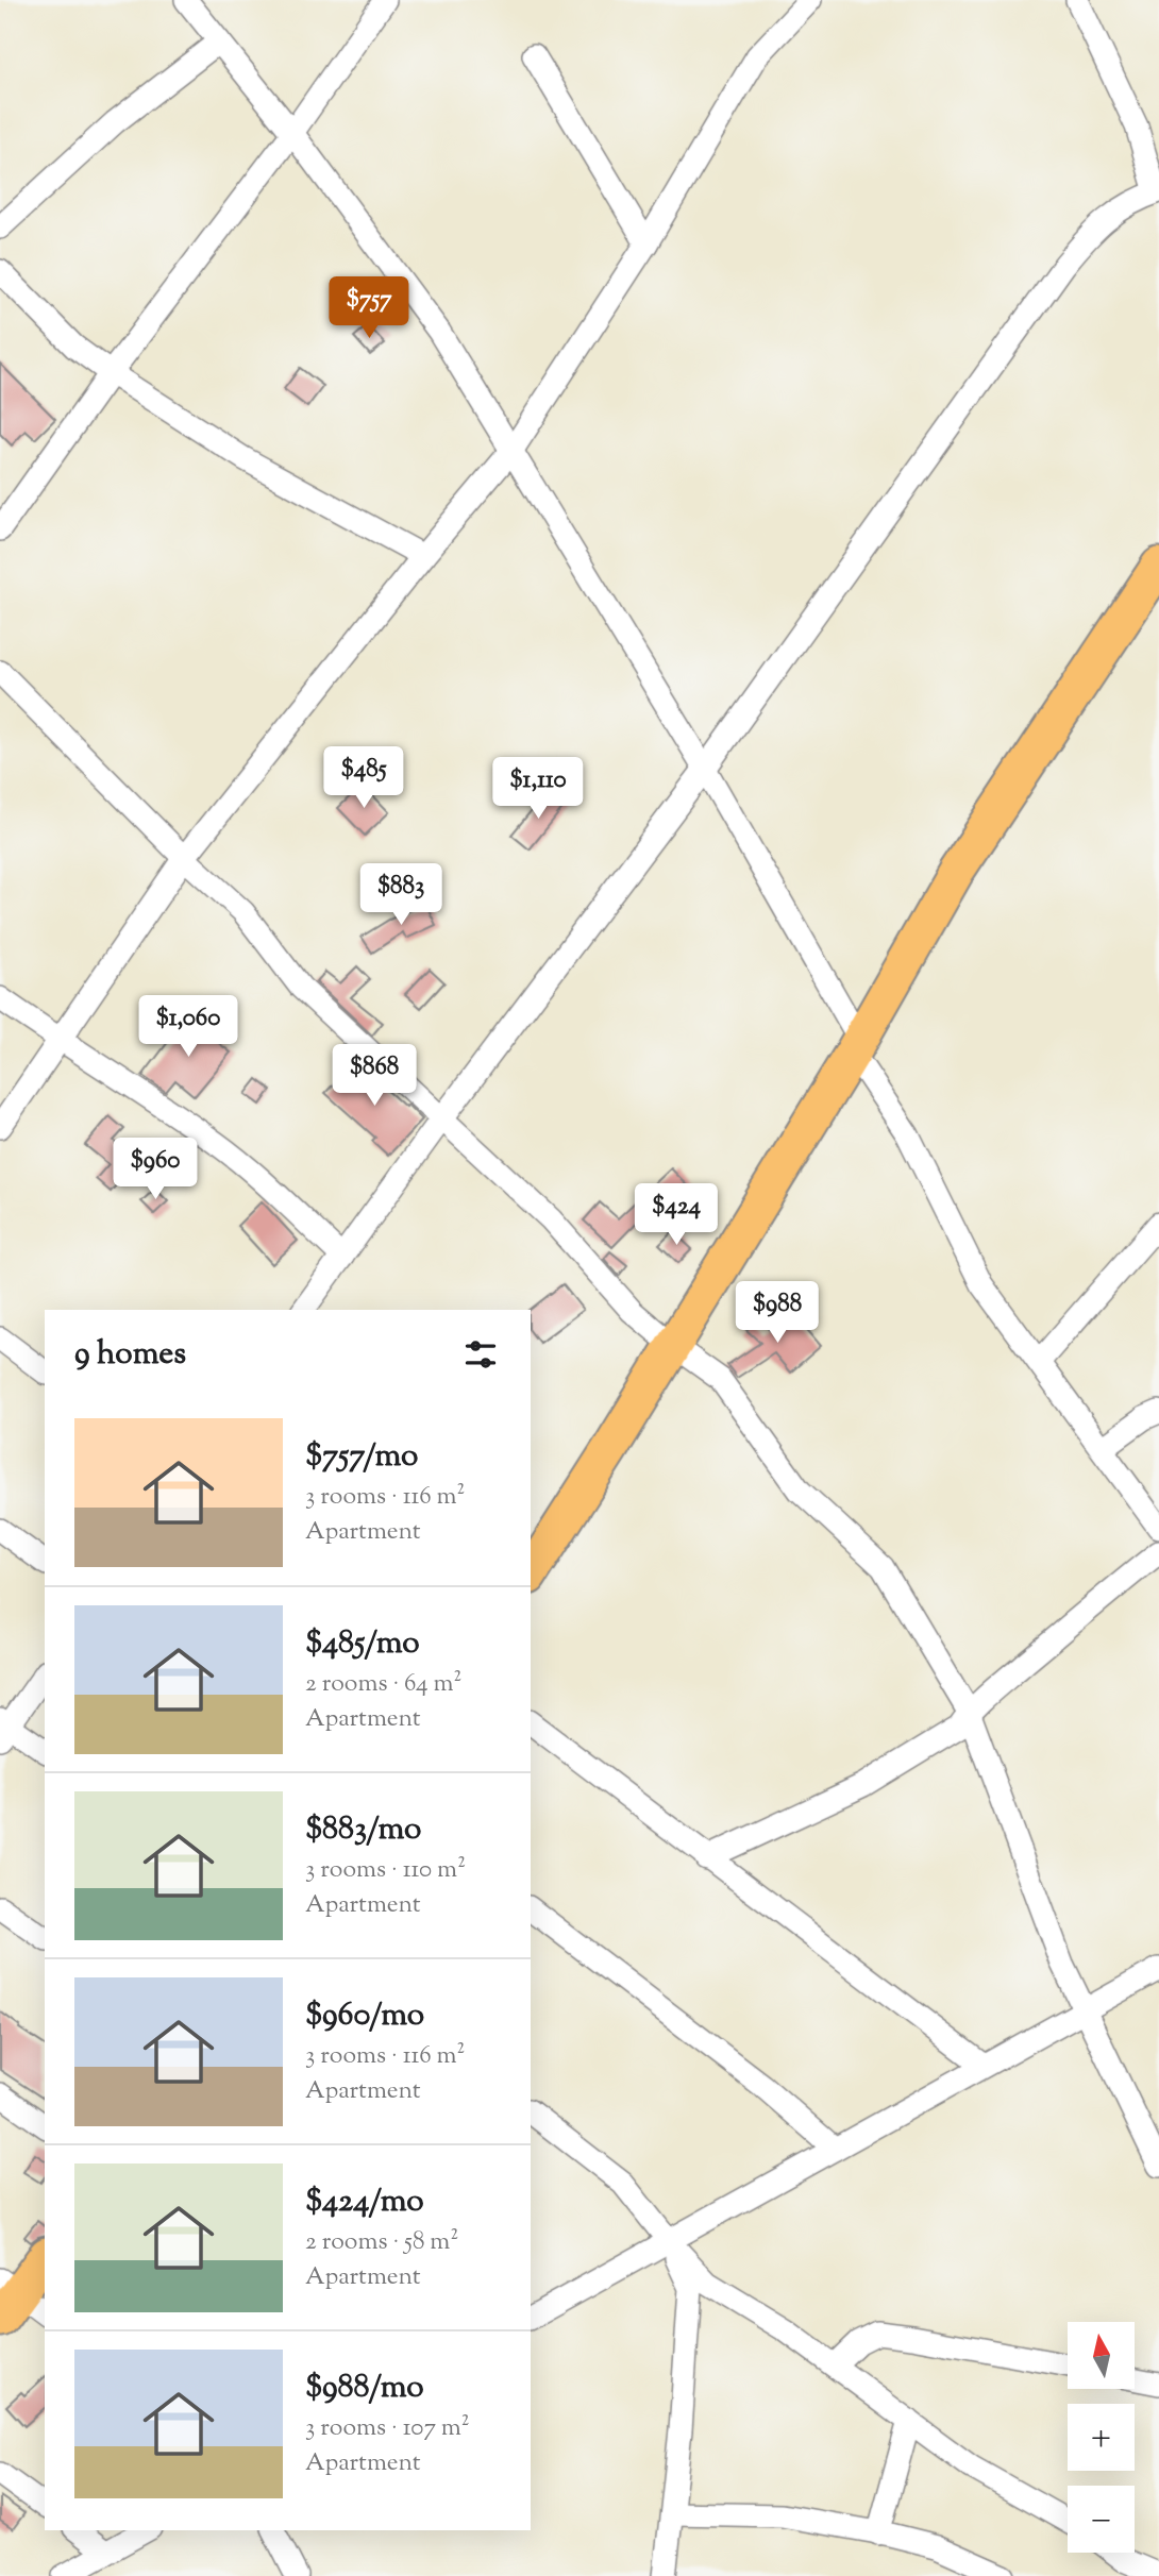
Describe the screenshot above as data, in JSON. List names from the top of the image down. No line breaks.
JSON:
{"north":"top","page":{"price":["$757","$485","$1,110","$883","$1,060","$868","$960","$424","$988"],"heading":"9 homes","list":[{"name":"$757/mo","note":"3 rooms · 116 m² · Apartment"},{"name":"$485/mo","note":"2 rooms · 64 m² · Apartment"},{"name":"$883/mo","note":"3 rooms · 110 m² · Apartment"},{"name":"$960/mo","note":"3 rooms · 116 m² · Apartment"},{"name":"$424/mo","note":"2 rooms · 58 m² · Apartment"},{"name":"$988/mo","note":"3 rooms · 107 m² · Apartment"}],"map_buttons":["+","−"]}}
